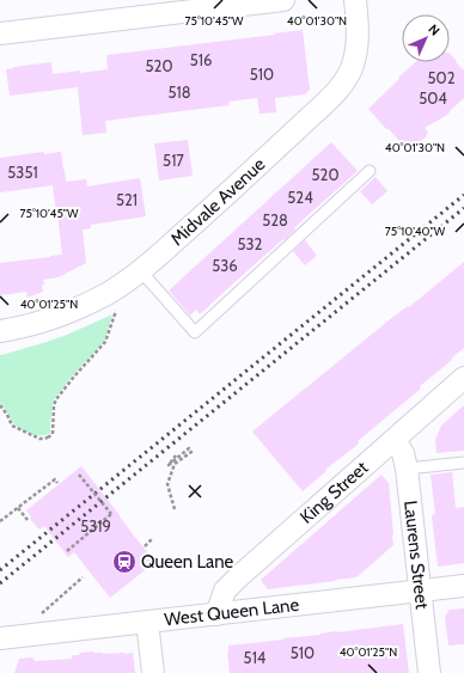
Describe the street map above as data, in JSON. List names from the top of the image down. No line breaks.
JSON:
{"streets":{"street":["Midvale Avenue","King Street","Laurens Street","West Queen Lane"]},"crossings":[["King Street","Laurens Street"],["King Street","West Queen Lane"],["Laurens Street","West Queen Lane"]],"places":{"station":["Queen Lane"]},"house_numbers":["516","520","510","502","518","504","517","5351","520","524","521","528","532","536","5319","510","514"],"north":"top right","coordinates":["75°10'45\"W","40°01'30\"N","75°10'40\"W","40°01'25\"N"]}
